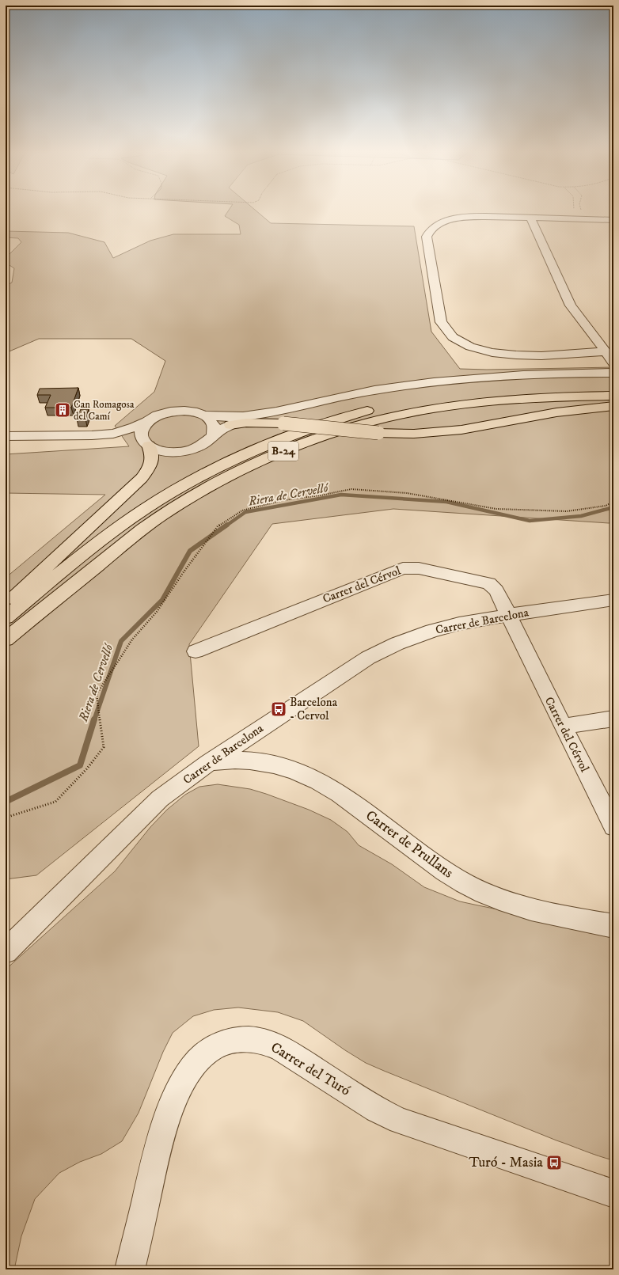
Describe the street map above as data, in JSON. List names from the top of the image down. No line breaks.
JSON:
{"streets":{"highway":["B-24"],"street":["Carrer del Cérvol","Carrer de Barcelona","Carrer de Prullans","Carrer del Turó"]},"crossings":[["Carrer del Cérvol","Carrer de Barcelona"],["Carrer de Barcelona","Carrer de Prullans"]],"water":["Riera de Cervelló"],"places":{"building":["Can Romagosa del Camí"],"bus stop":["Barcelona - Cervol","Turó - Masia"]}}
